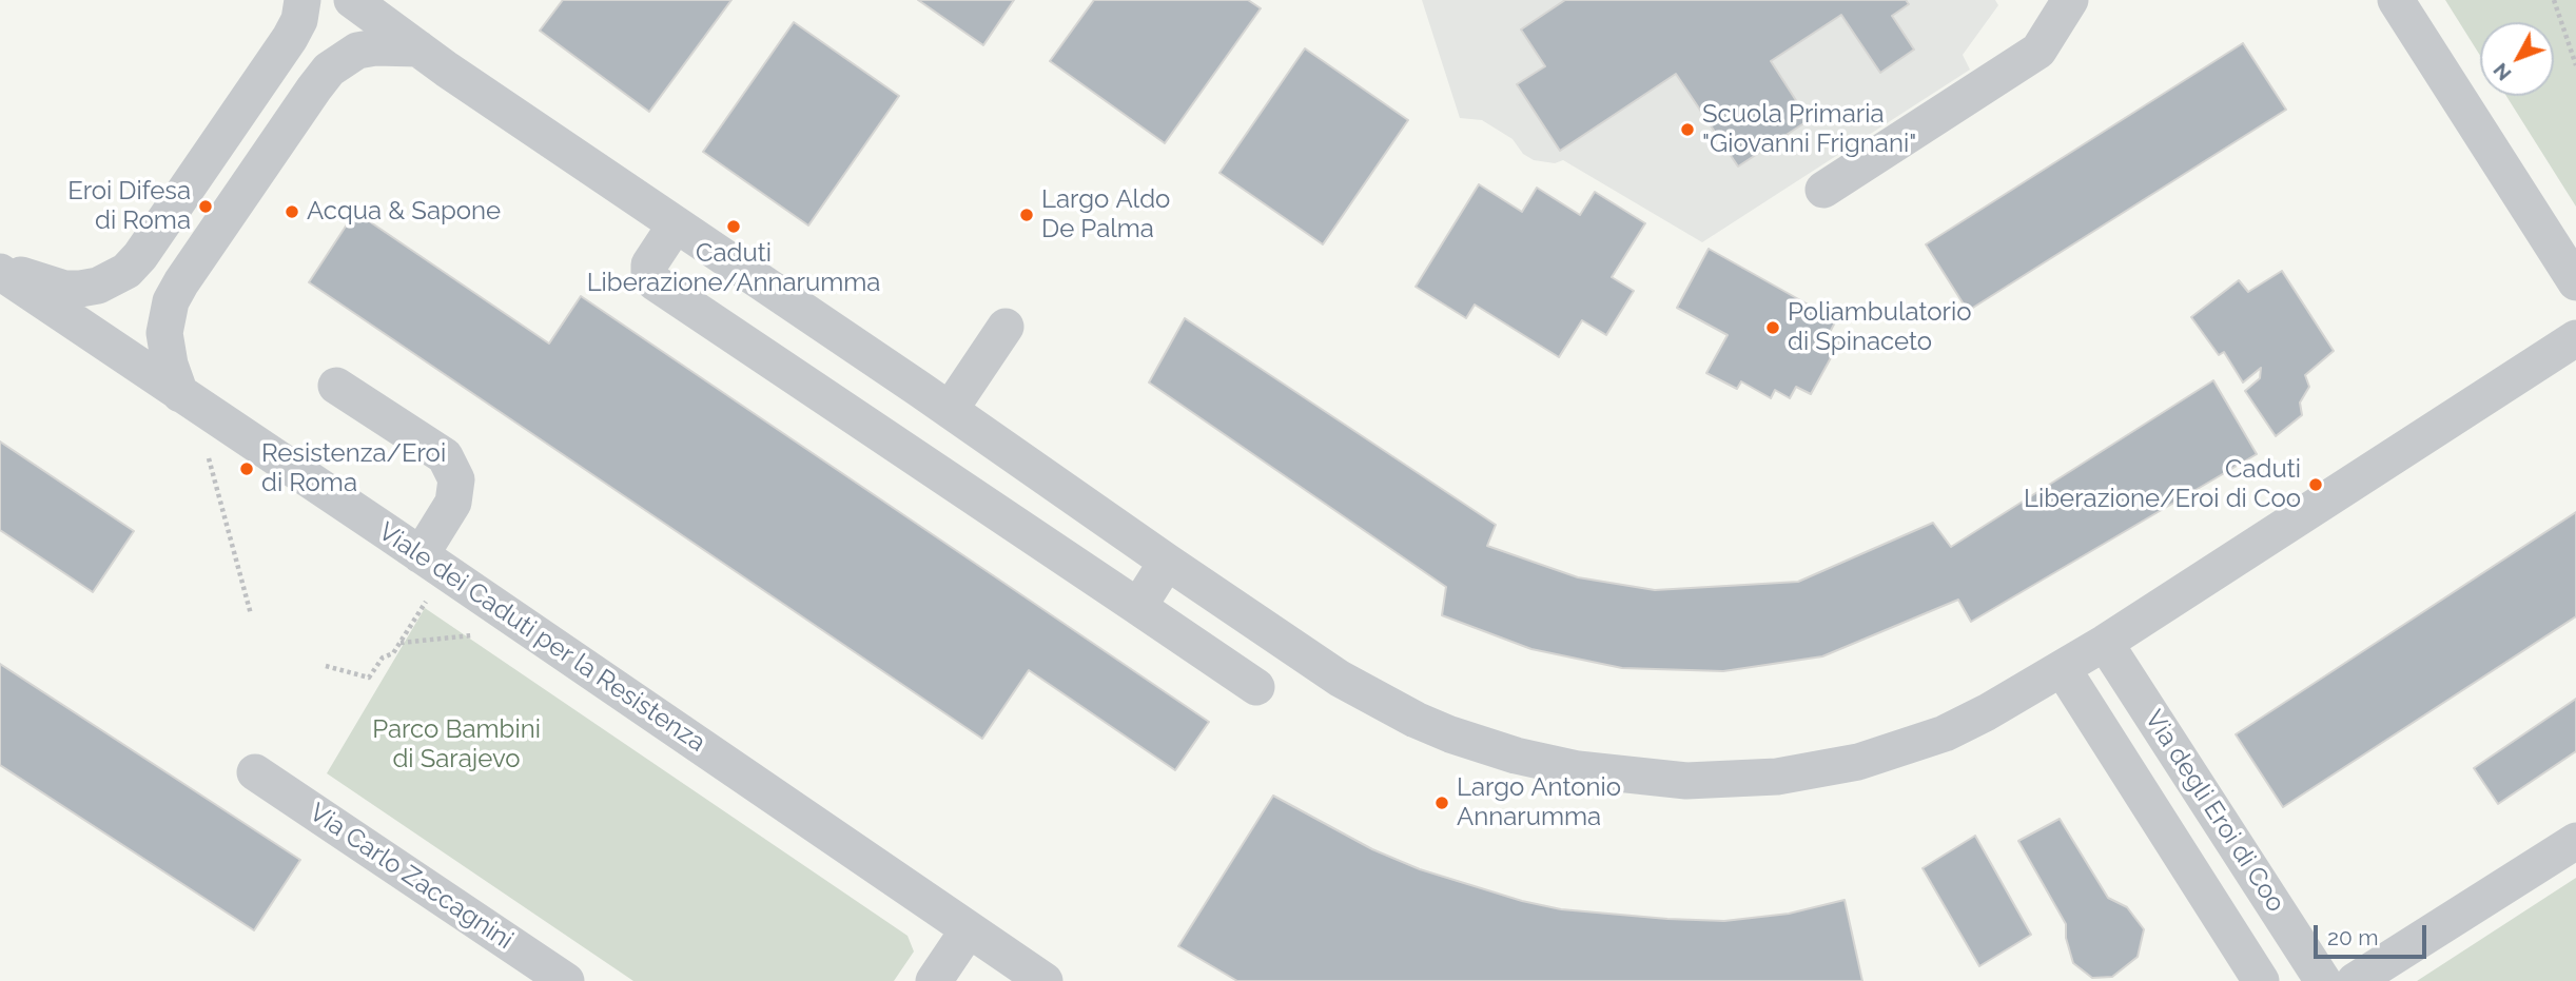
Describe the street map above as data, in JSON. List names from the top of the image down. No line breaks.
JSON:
{"streets":{"street":["Viale dei Caduti per la Resistenza","Via degli Eroi di Coo","Via Carlo Zaccagnini"]},"parks":["Parco Bambini di Sarajevo"],"places":["Scuola Primaria \"Giovanni Frignani\"","Eroi Difesa di Roma","Acqua & Sapone","Largo Aldo De Palma","Caduti Liberazione/Annarumma","Poliambulatorio di Spinaceto","Resistenza/Eroi di Roma","Caduti Liberazione/Eroi di Coo","Largo Antonio Annarumma"],"scale_bar":"20 m","north":"bottom left"}
